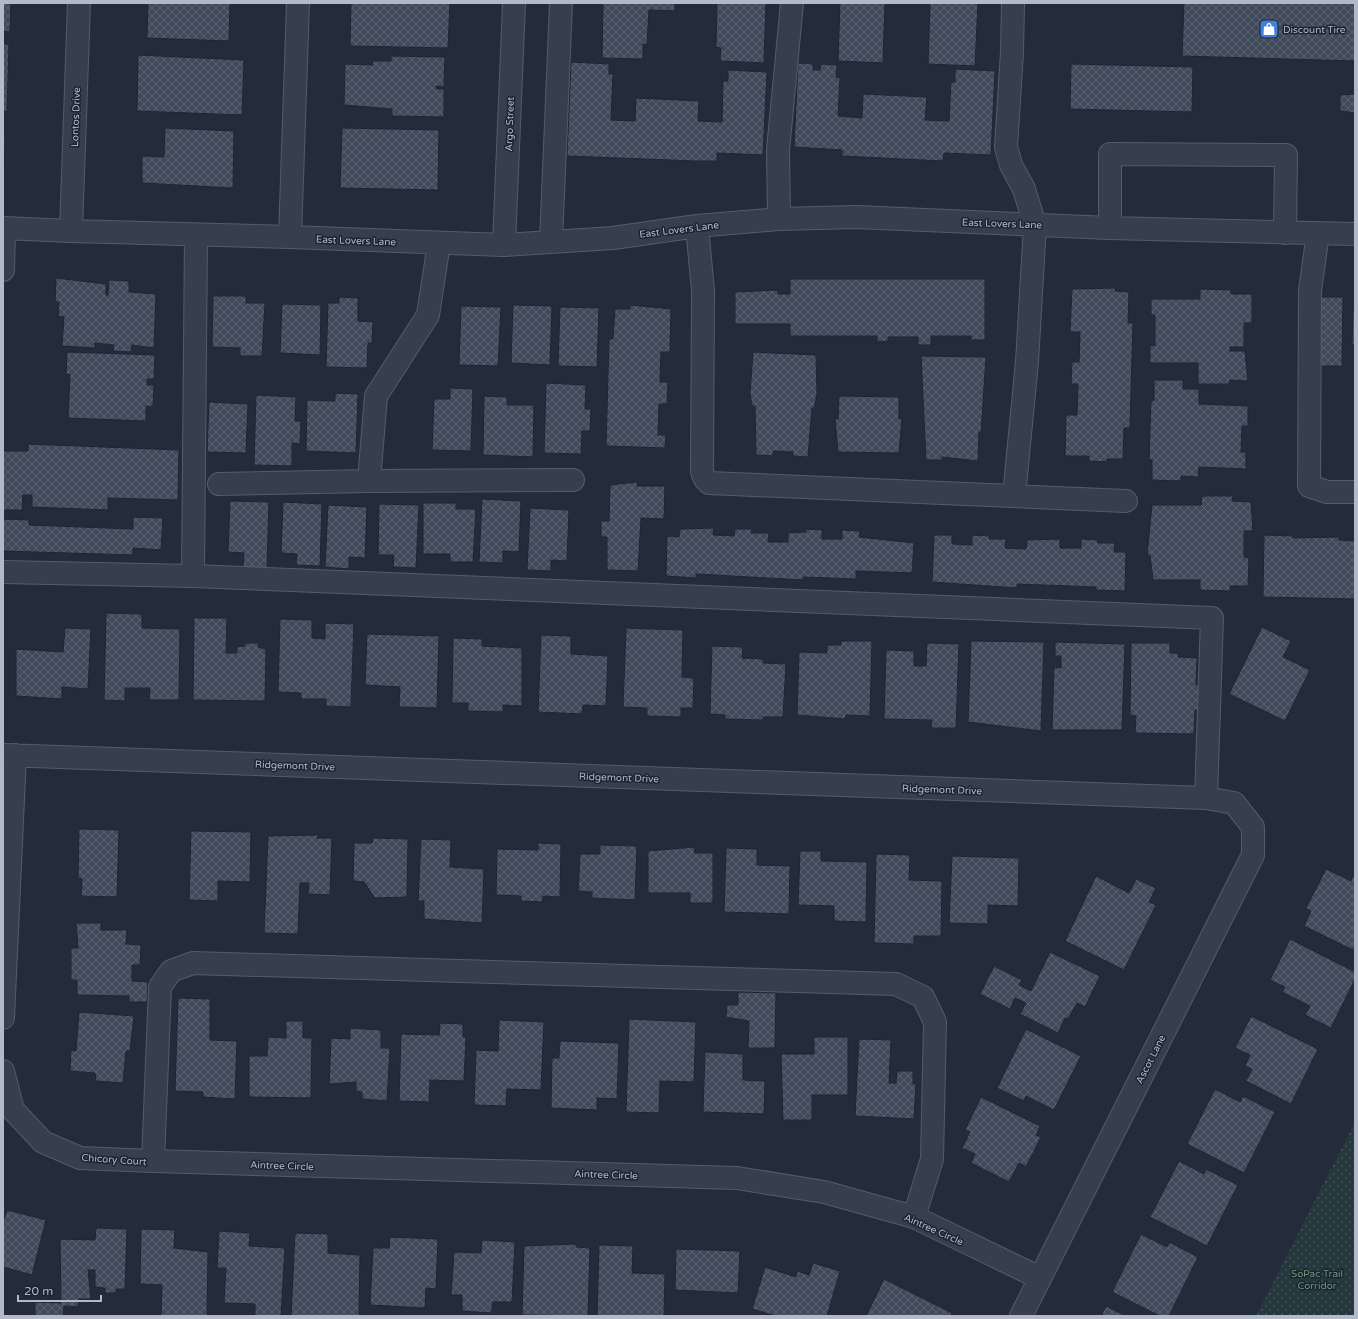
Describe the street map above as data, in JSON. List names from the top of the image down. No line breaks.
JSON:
{"streets":{"street":["Lontos Drive","Argo Street","East Lovers Lane","Ridgemont Drive","Ascot Lane","Chicory Court","Aintree Circle"]},"crossings":[["Lontos Drive","East Lovers Lane"],["Argo Street","East Lovers Lane"],["Ridgemont Drive","Ascot Lane"],["Ascot Lane","Aintree Circle"],["Chicory Court","Aintree Circle"]],"parks":["SoPac Trail Corridor"],"places":{"shop":["Discount Tire"]},"scale_bar":"20 m"}
